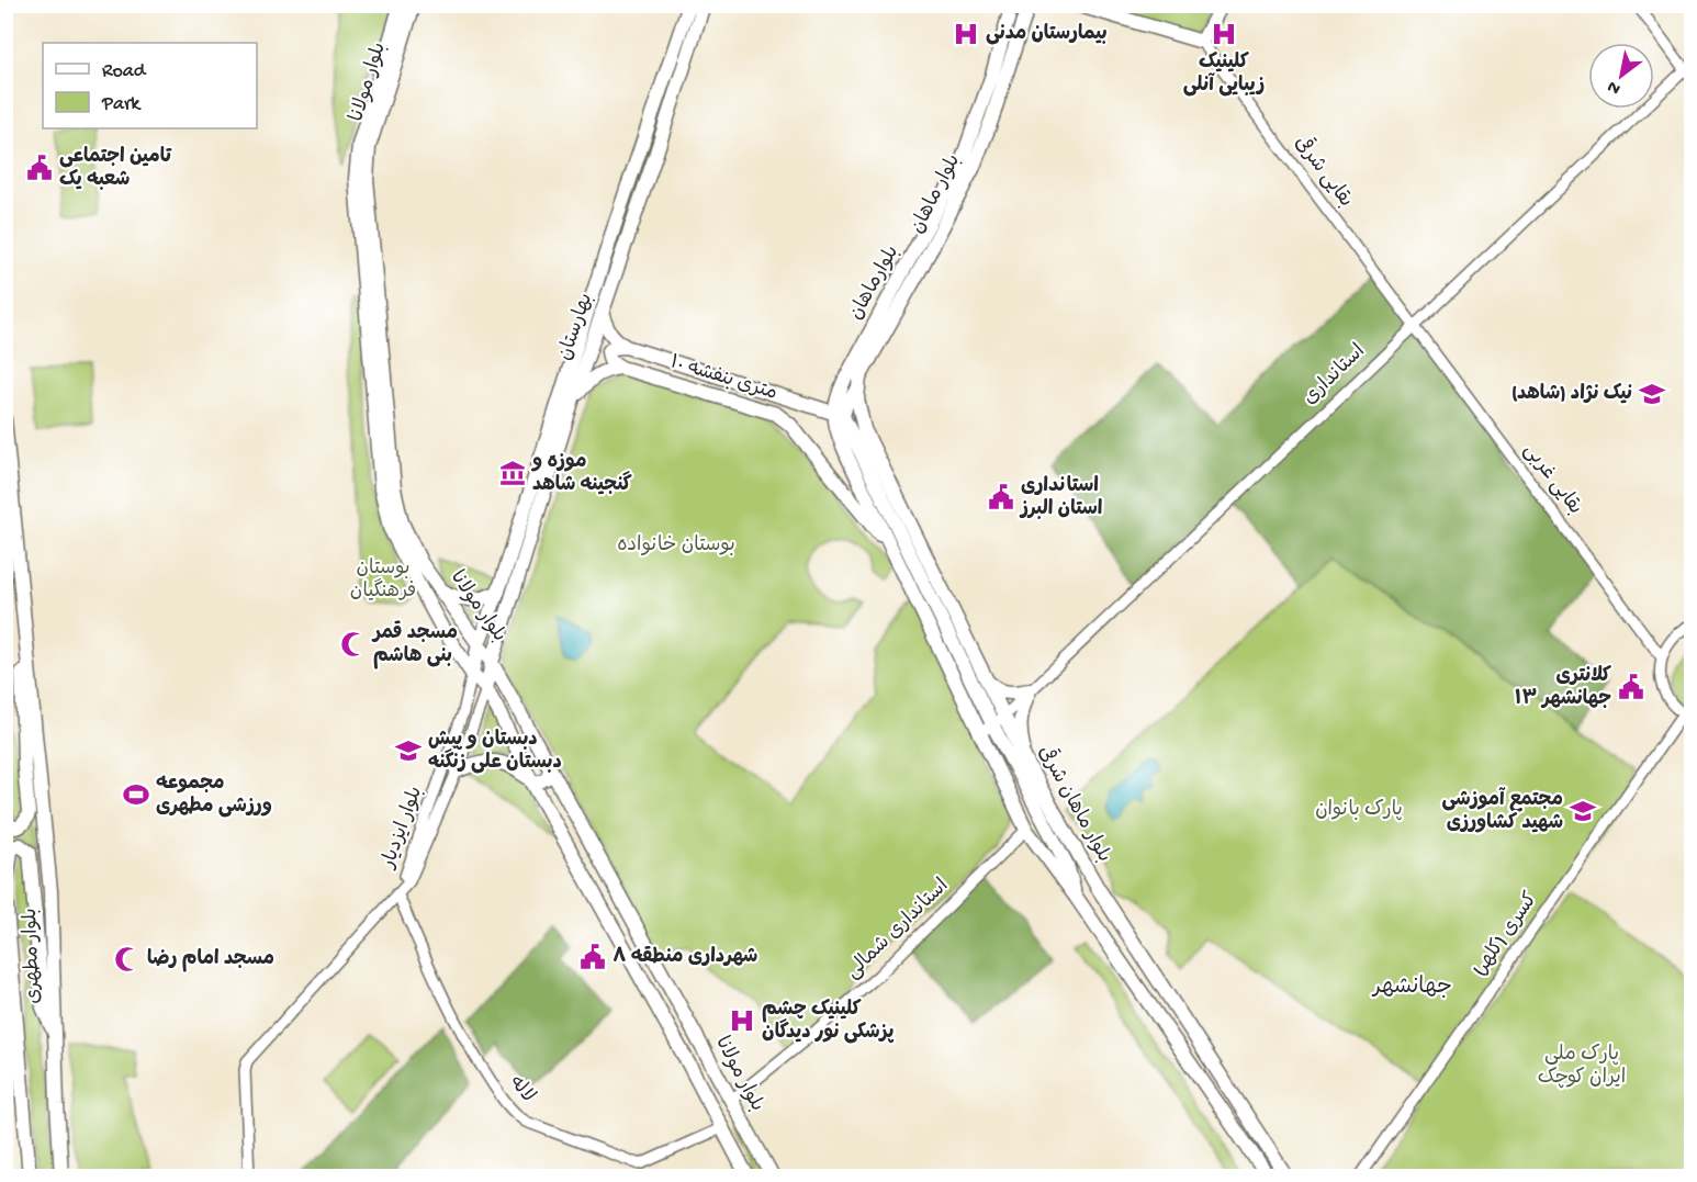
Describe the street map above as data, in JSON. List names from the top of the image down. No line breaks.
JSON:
{"streets":{"main road":["بلوار مولانا","بلوار ماهان","بلوارماهان","بهارستان","۱۰ متری بنفشه","بلوار ماهان شرقی","بلوار مطهری"],"street":["بقایى شرقی","استانداری","بقایى غربی","بلوار ایزدیار","استانداری شمالی","کسری (کلهر)","لاله"]},"crossings":[["بلوار مولانا","بهارستان"],["بلوار مولانا","بلوار ایزدیار"],["بلوار مولانا","استانداری شمالی"],["بلوار مولانا","لاله"],["بقایى شرقی","استانداری"],["بقایى شرقی","بقایى غربی"],["بلوار ماهان","بلوارماهان"],["بلوار ماهان","۱۰ متری بنفشه"],["بلوارماهان","۱۰ متری بنفشه"],["بهارستان","بلوار ایزدیار"],["استانداری","بقایى غربی"],["استانداری","بلوار ماهان شرقی"],["۱۰ متری بنفشه","بلوار ماهان شرقی"],["بلوار ایزدیار","لاله"]],"districts":["جهانشهر"],"parks":["بوستان خانواده","بوستان فرهنگیان","پارک بانوان","پارک ملی ایران کوچک"],"places":{"hospital":["بیمارستان مدنی","کلینیک زیبایی آنلی","کلینیک چشم پزشکی نور دیدگان"],"public building":["تامین اجتماعی شعبه یک","استانداری استان البرز","کلانتری ۱۳ جهانشهر","شهرداری منطقه ۸"],"school or university":["نیک نژاد (شاهد)","دبستان و پیش دبستان علی زنگنه","مجتمع آموزشی شهید کشاورزی"],"museum":["موزه و گنجینه شاهد"],"mosque":["مسجد قمر بنی هاشم","مسجد امام رضا"],"sports":["مجموعه ورزشی مطهری"]},"legend":["Road","Park"],"north":"bottom left"}
